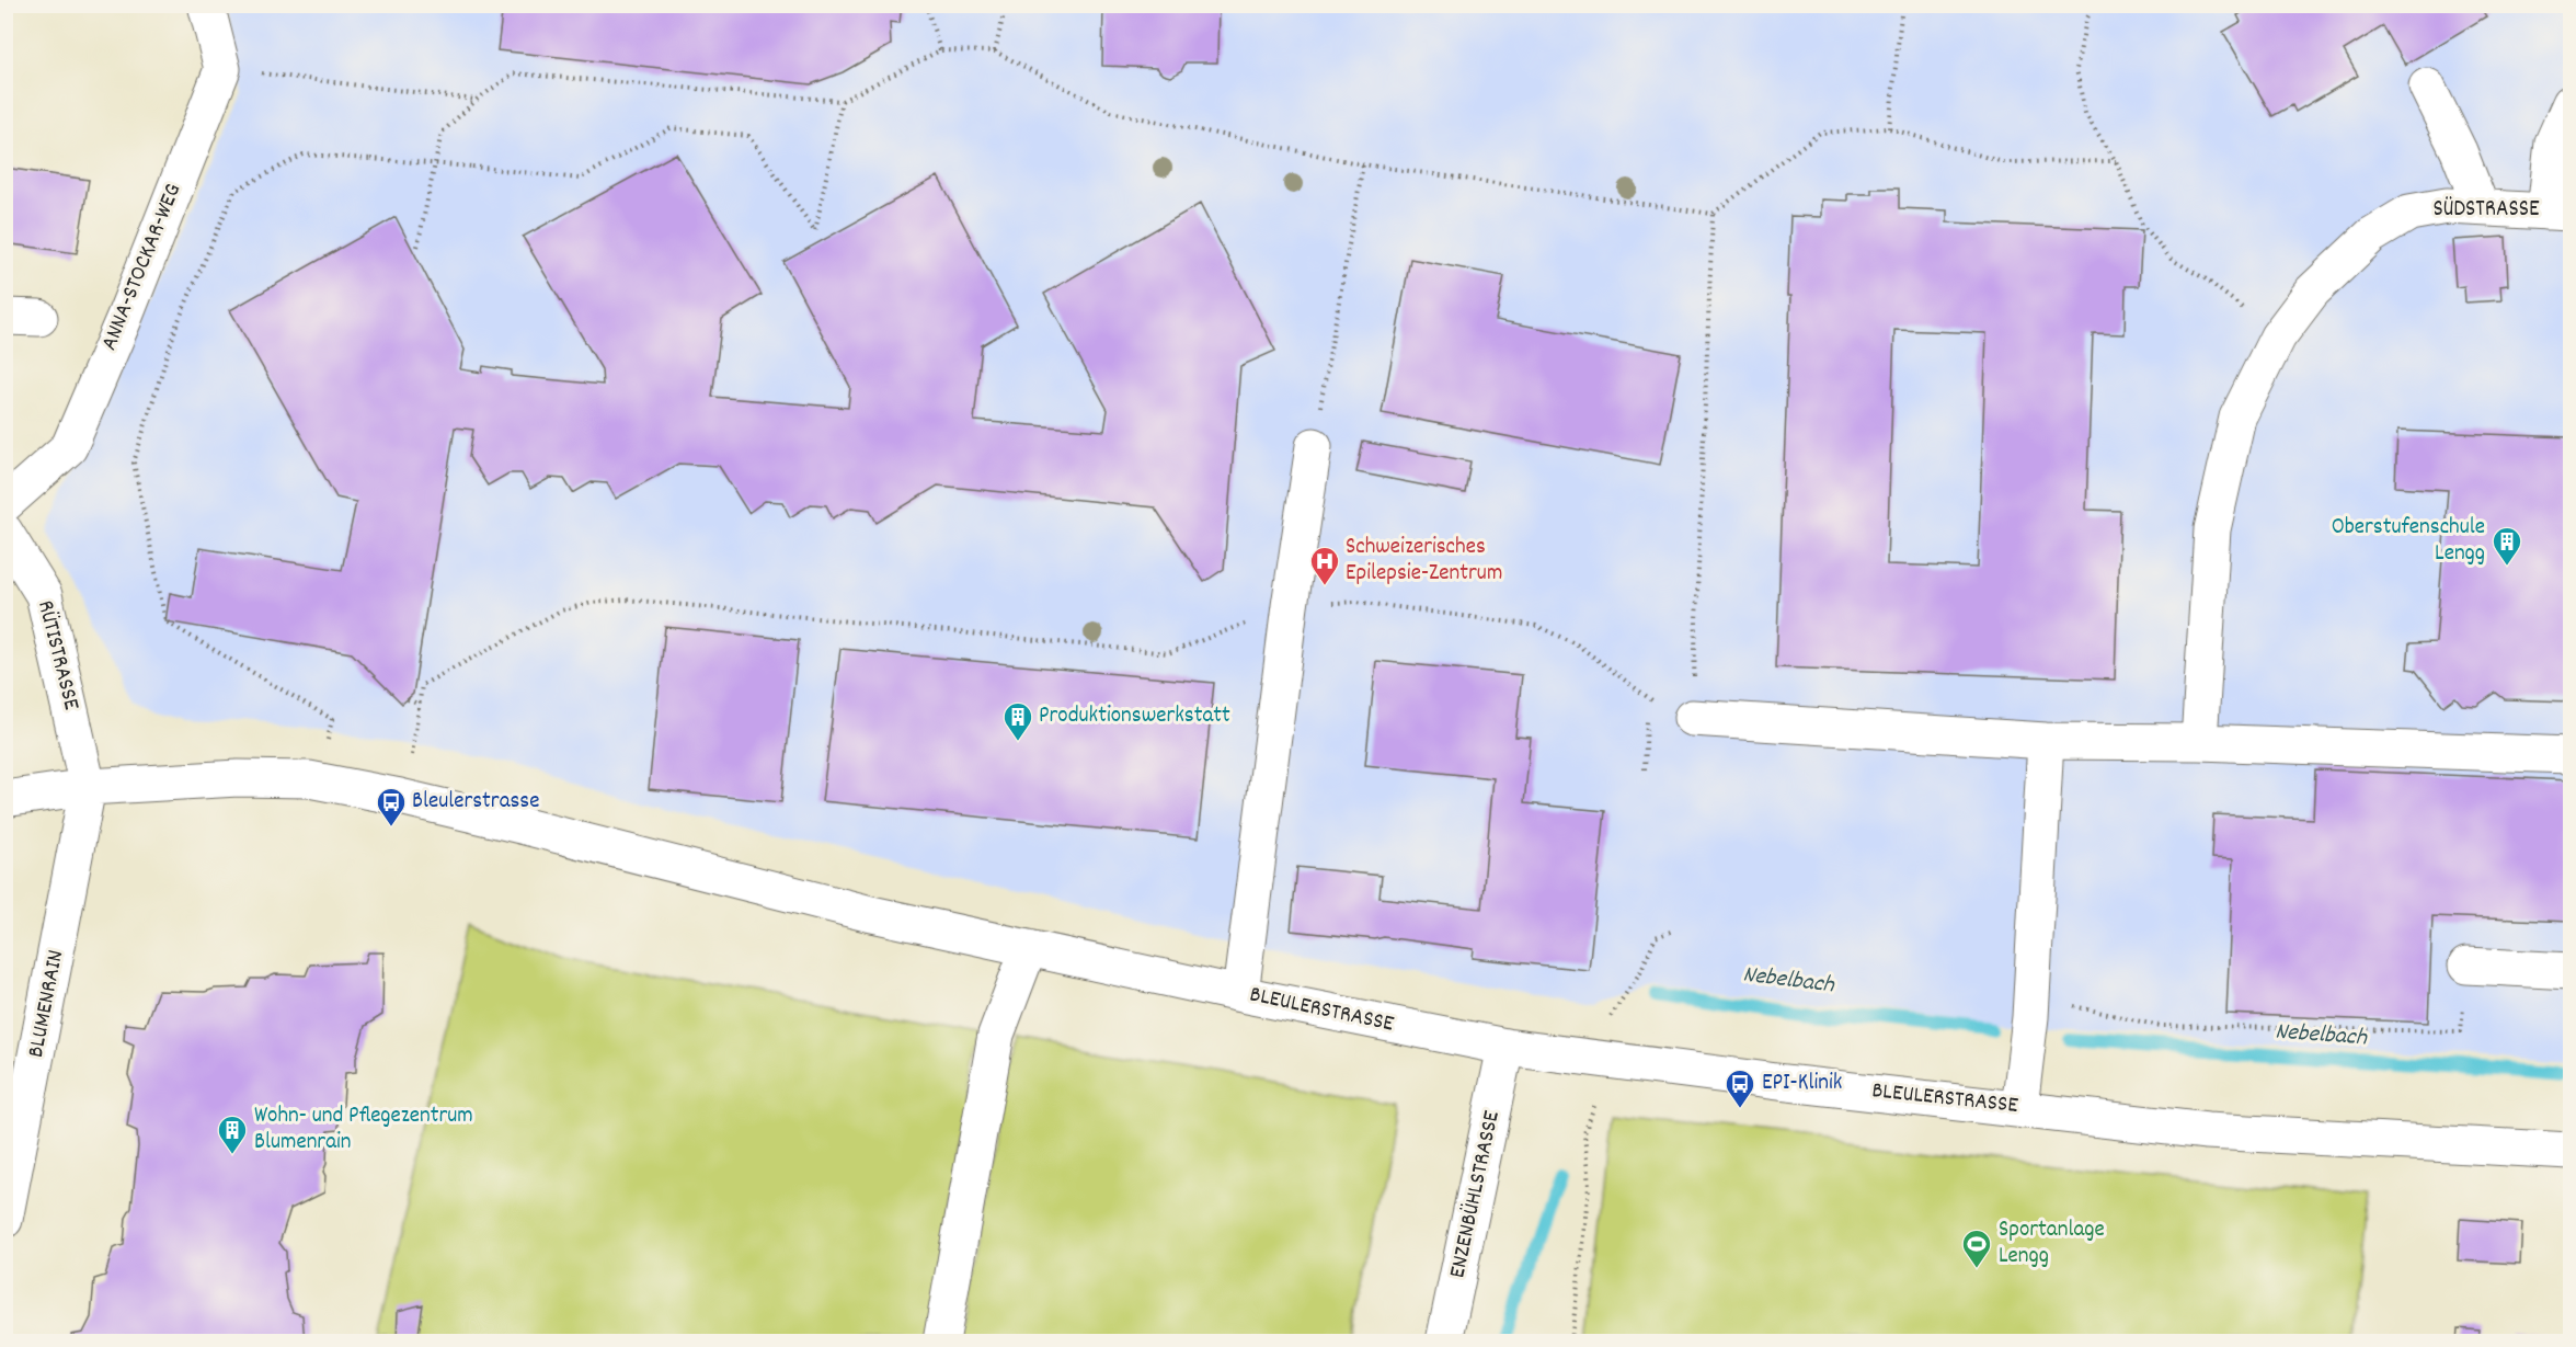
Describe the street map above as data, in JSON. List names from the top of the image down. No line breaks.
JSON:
{"streets":{"street":["SÜDSTRASSE","ANNA-STOCKAR-WEG","RÜTISTRASSE","BLUMENRAIN","BLEULERSTRASSE","ENZENBÜHLSTRASSE"]},"crossings":[["RÜTISTRASSE","BLUMENRAIN"],["RÜTISTRASSE","BLEULERSTRASSE"],["BLUMENRAIN","BLEULERSTRASSE"],["BLEULERSTRASSE","ENZENBÜHLSTRASSE"]],"water":["Nebelbach"],"places":{"building":["Oberstufenschule Lengg","Produktionswerkstatt","Wohn- und Pflegezentrum Blumenrain"],"hospital":["Schweizerisches Epilepsie-Zentrum"],"bus stop":["Bleulerstrasse","EPI-Klinik"],"sports":["Sportanlage Lengg"]}}
